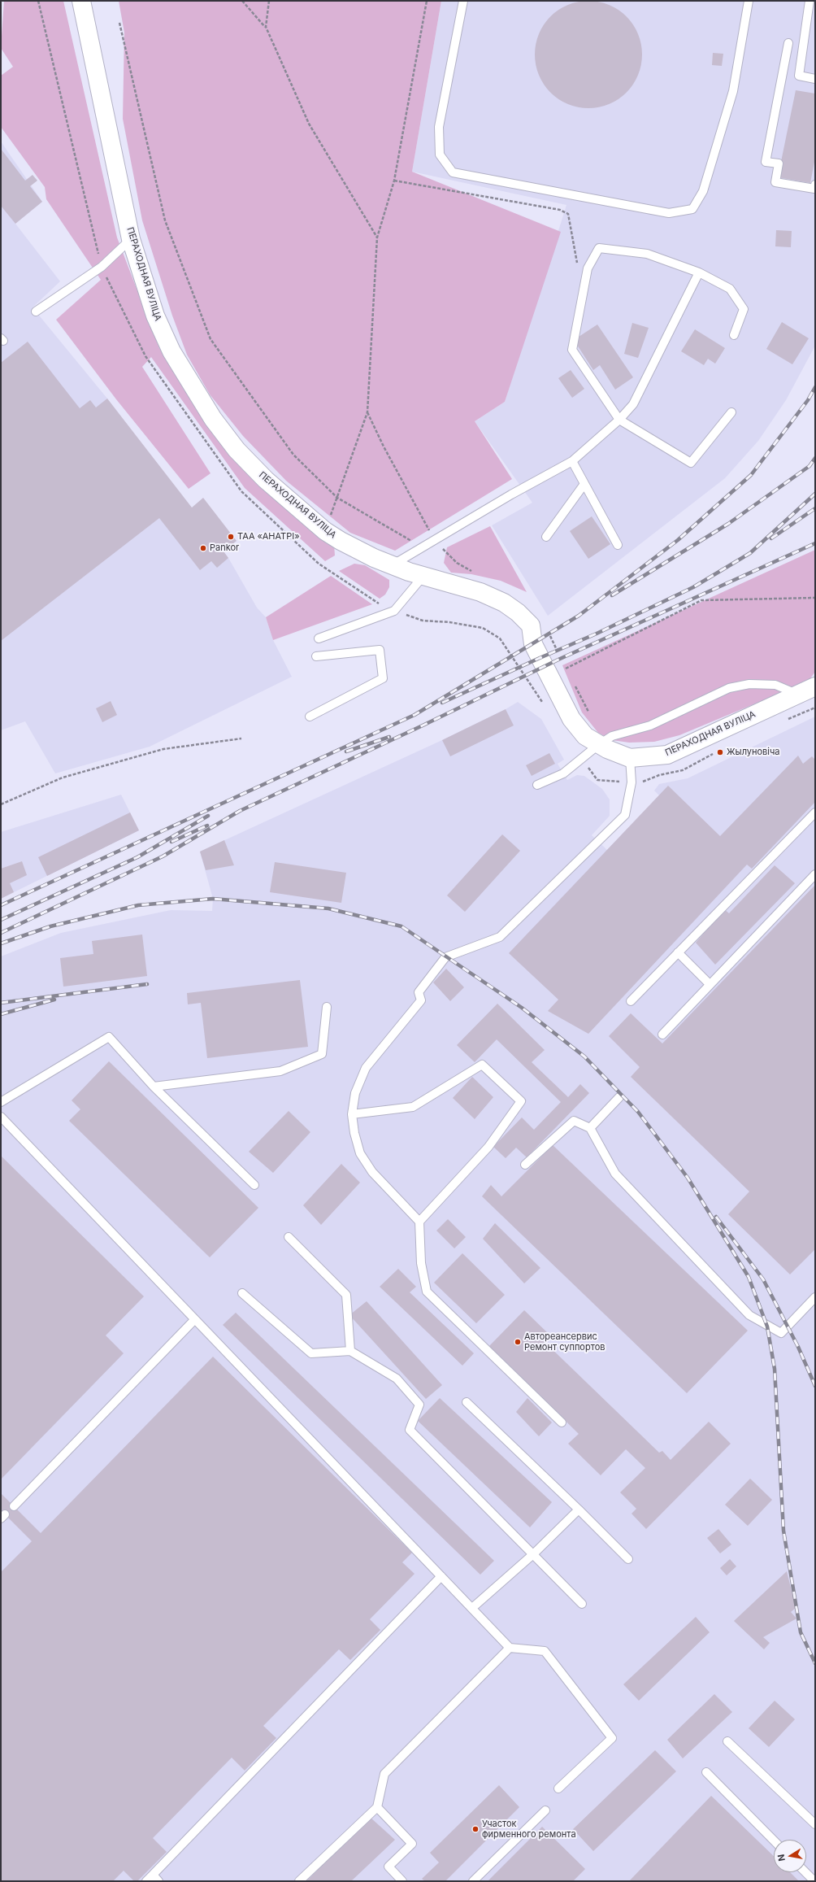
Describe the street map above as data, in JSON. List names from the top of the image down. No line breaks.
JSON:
{"streets":{"street":["ПЕРАХОДНАЯ ВУЛІЦА"]},"places":["ТАА «АНАТРI»","Pankor","Жылуновіча","Автореансервис Ремонт суппортов","Участок фирменного ремонта"],"north":"left"}
